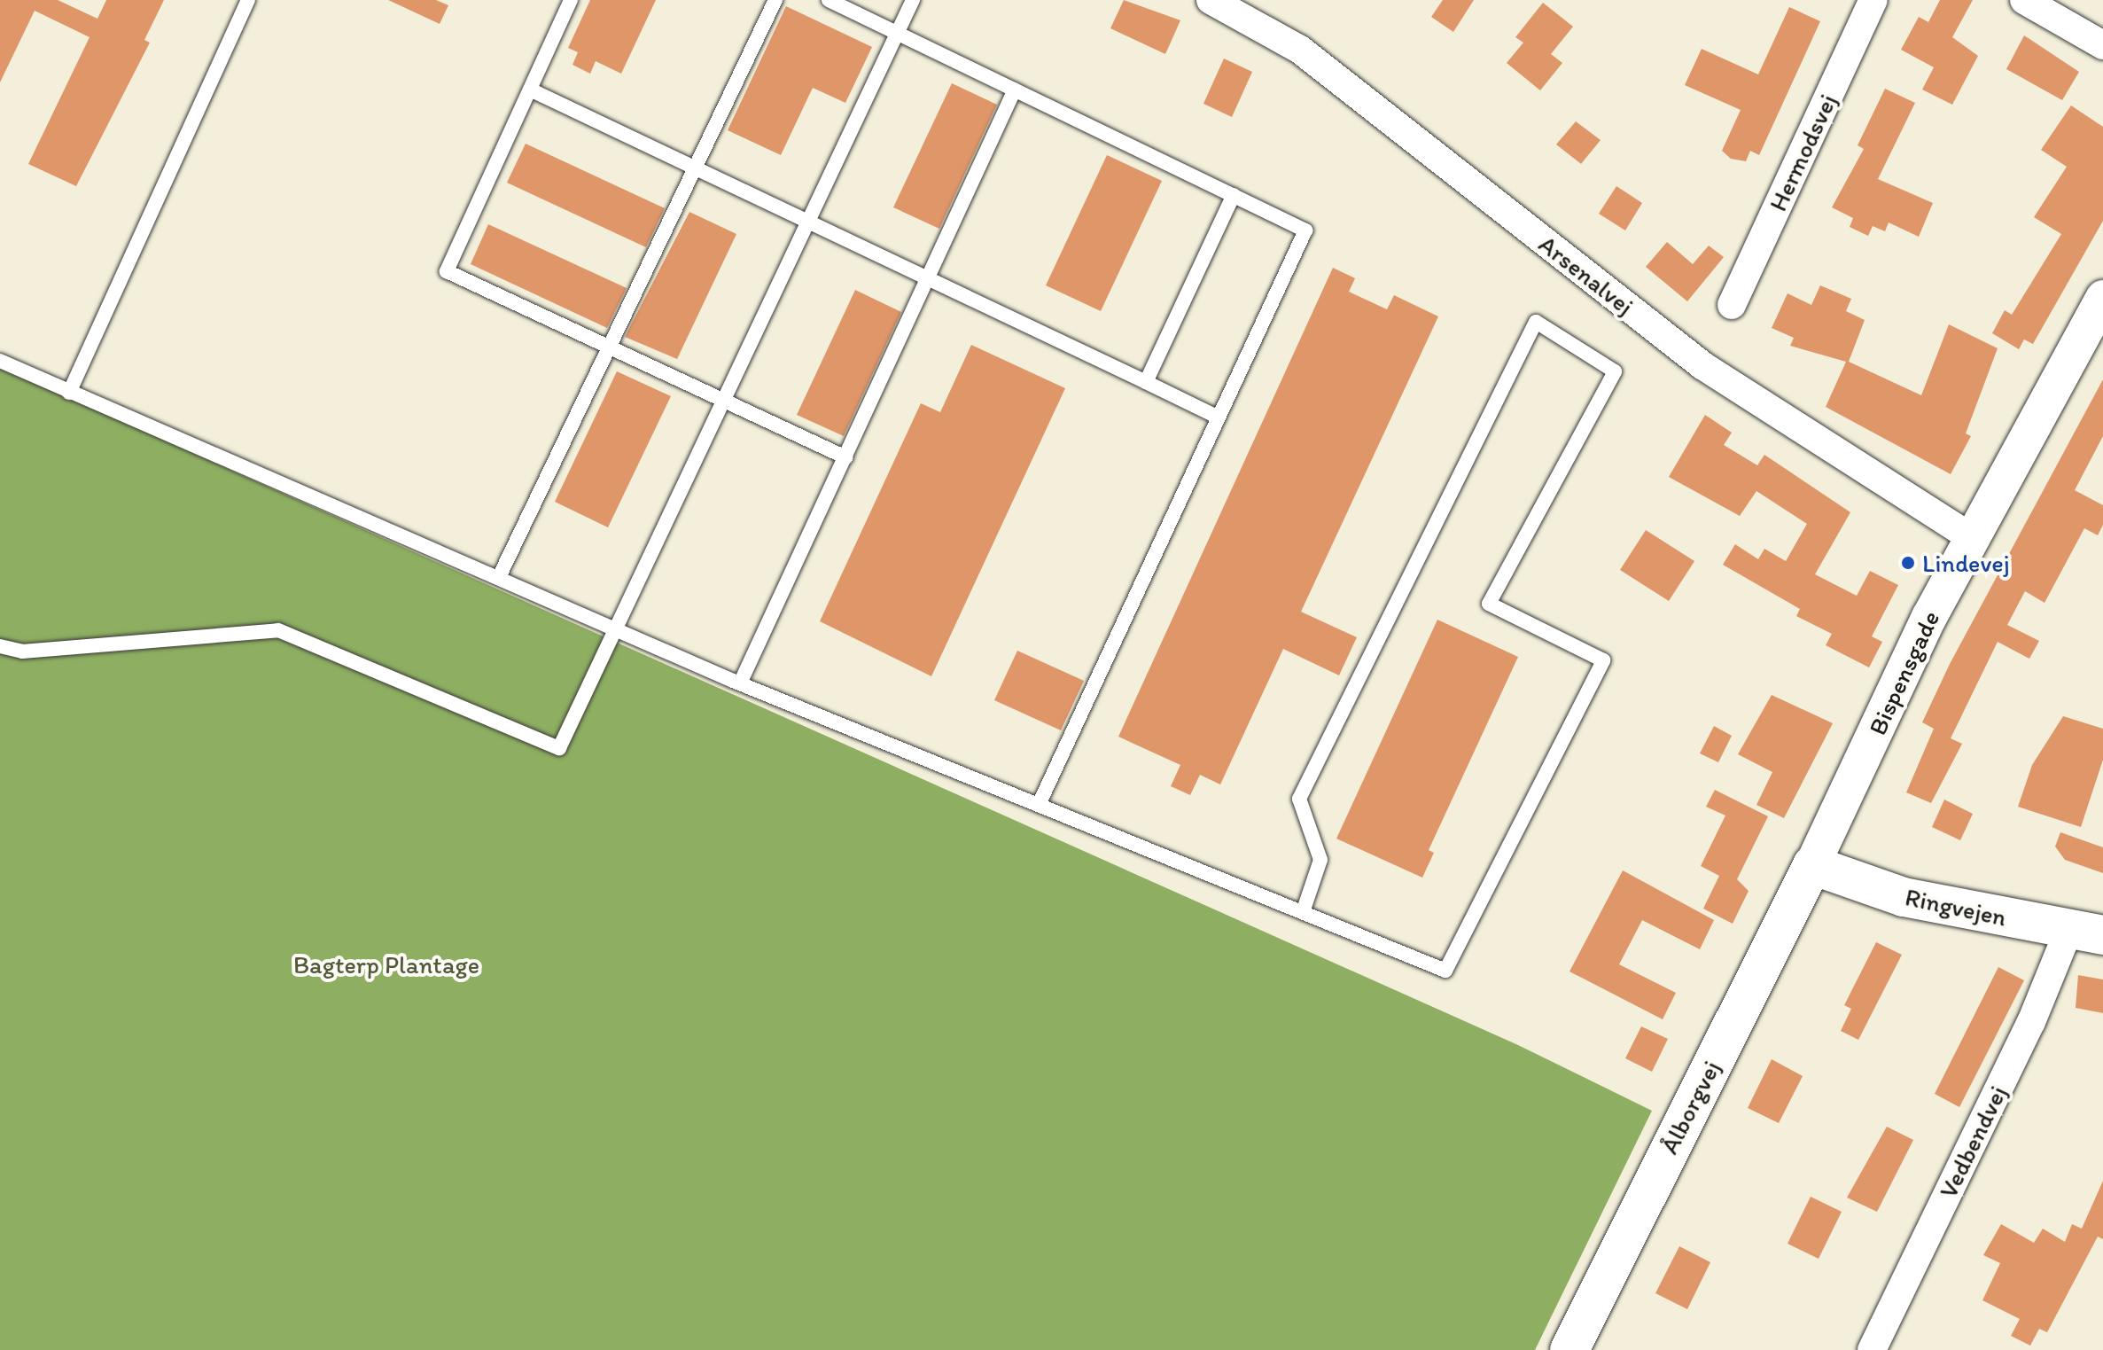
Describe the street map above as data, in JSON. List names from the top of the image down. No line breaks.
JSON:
{"streets":{"main road":["Ringvejen","Ålborgvej"],"street":["Hermodsvej","Arsenalvej","Bispensgade","Vedbendvej"]},"crossings":[["Arsenalvej","Bispensgade"],["Bispensgade","Ringvejen"],["Bispensgade","Ålborgvej"],["Ringvejen","Ålborgvej"],["Ringvejen","Vedbendvej"]],"parks":["Bagterp Plantage"],"places":["Lindevej"]}
